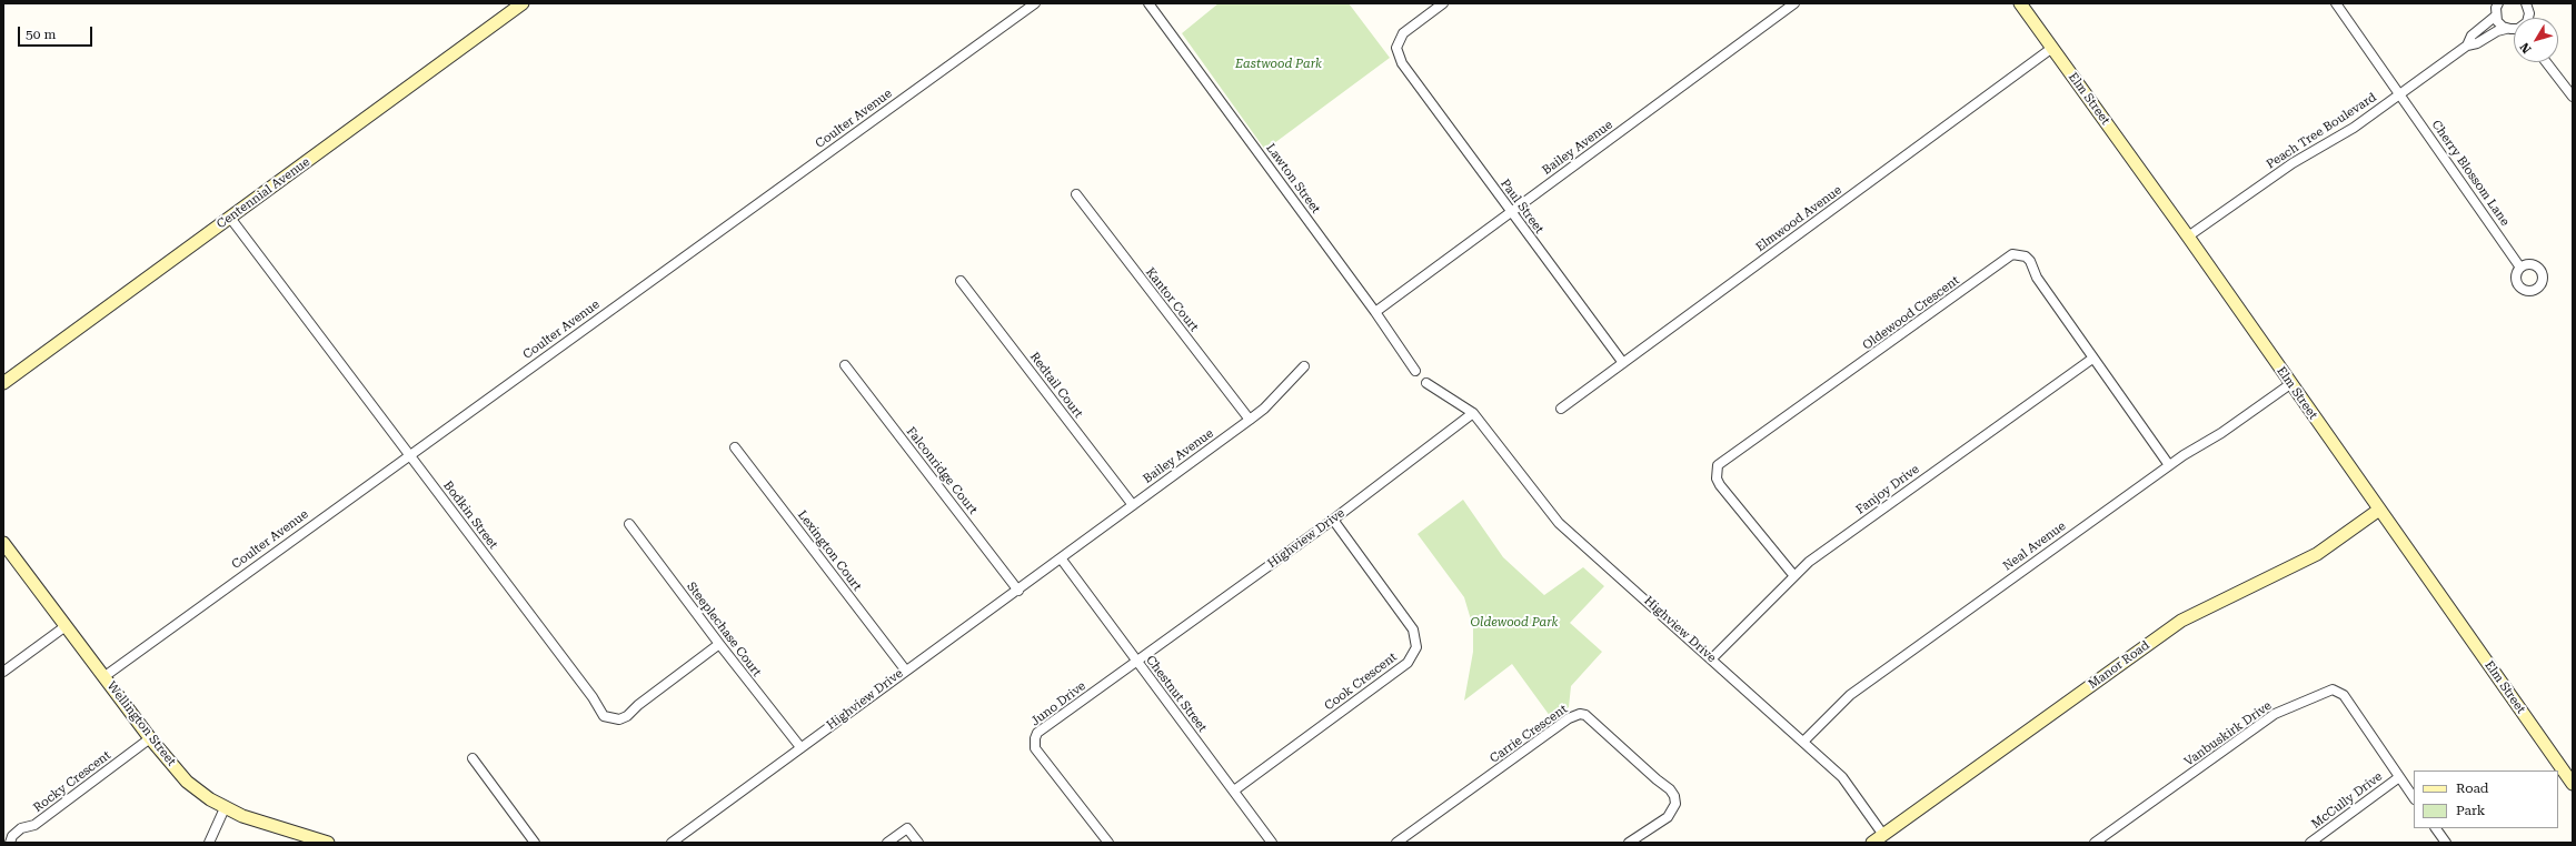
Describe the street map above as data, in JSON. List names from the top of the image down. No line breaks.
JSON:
{"streets":{"main road":["Elm Street","Centennial Avenue","Manor Road","Wellington Street"],"street":["Coulter Avenue","Peach Tree Boulevard","Bailey Avenue","Cherry Blossom Lane","Lawton Street","Paul Street","Elmwood Avenue","Kantor Court","Oldewood Crescent","Redtail Court","Falconridge Court","Fanjoy Drive","Bodkin Street","Highview Drive","Neal Avenue","Lexington Court","Steeplechase Court","Cook Crescent","Chestnut Street","Juno Drive","Carrie Crescent","Vanbuskirk Drive","Rocky Crescent","McCully Drive"]},"crossings":[["Elm Street","Peach Tree Boulevard"],["Elm Street","Elmwood Avenue"],["Elm Street","Neal Avenue"],["Elm Street","Manor Road"],["Coulter Avenue","Bodkin Street"],["Coulter Avenue","Wellington Street"],["Peach Tree Boulevard","Cherry Blossom Lane"],["Bailey Avenue","Lawton Street"],["Bailey Avenue","Paul Street"],["Bailey Avenue","Kantor Court"],["Bailey Avenue","Redtail Court"],["Bailey Avenue","Highview Drive"],["Bailey Avenue","Chestnut Street"],["Centennial Avenue","Bodkin Street"],["Paul Street","Elmwood Avenue"],["Oldewood Crescent","Fanjoy Drive"],["Oldewood Crescent","Neal Avenue"],["Falconridge Court","Highview Drive"],["Fanjoy Drive","Highview Drive"],["Bodkin Street","Steeplechase Court"],["Highview Drive","Neal Avenue"],["Highview Drive","Lexington Court"],["Highview Drive","Steeplechase Court"],["Highview Drive","Manor Road"],["Highview Drive","Cook Crescent"],["Highview Drive","Chestnut Street"],["Highview Drive","Juno Drive"],["Cook Crescent","Chestnut Street"],["Chestnut Street","Juno Drive"],["Wellington Street","Rocky Crescent"],["Vanbuskirk Drive","McCully Drive"]],"parks":["Eastwood Park","Oldewood Park"],"legend":["Road","Park"],"scale_bar":"50 m","north":"bottom left"}
